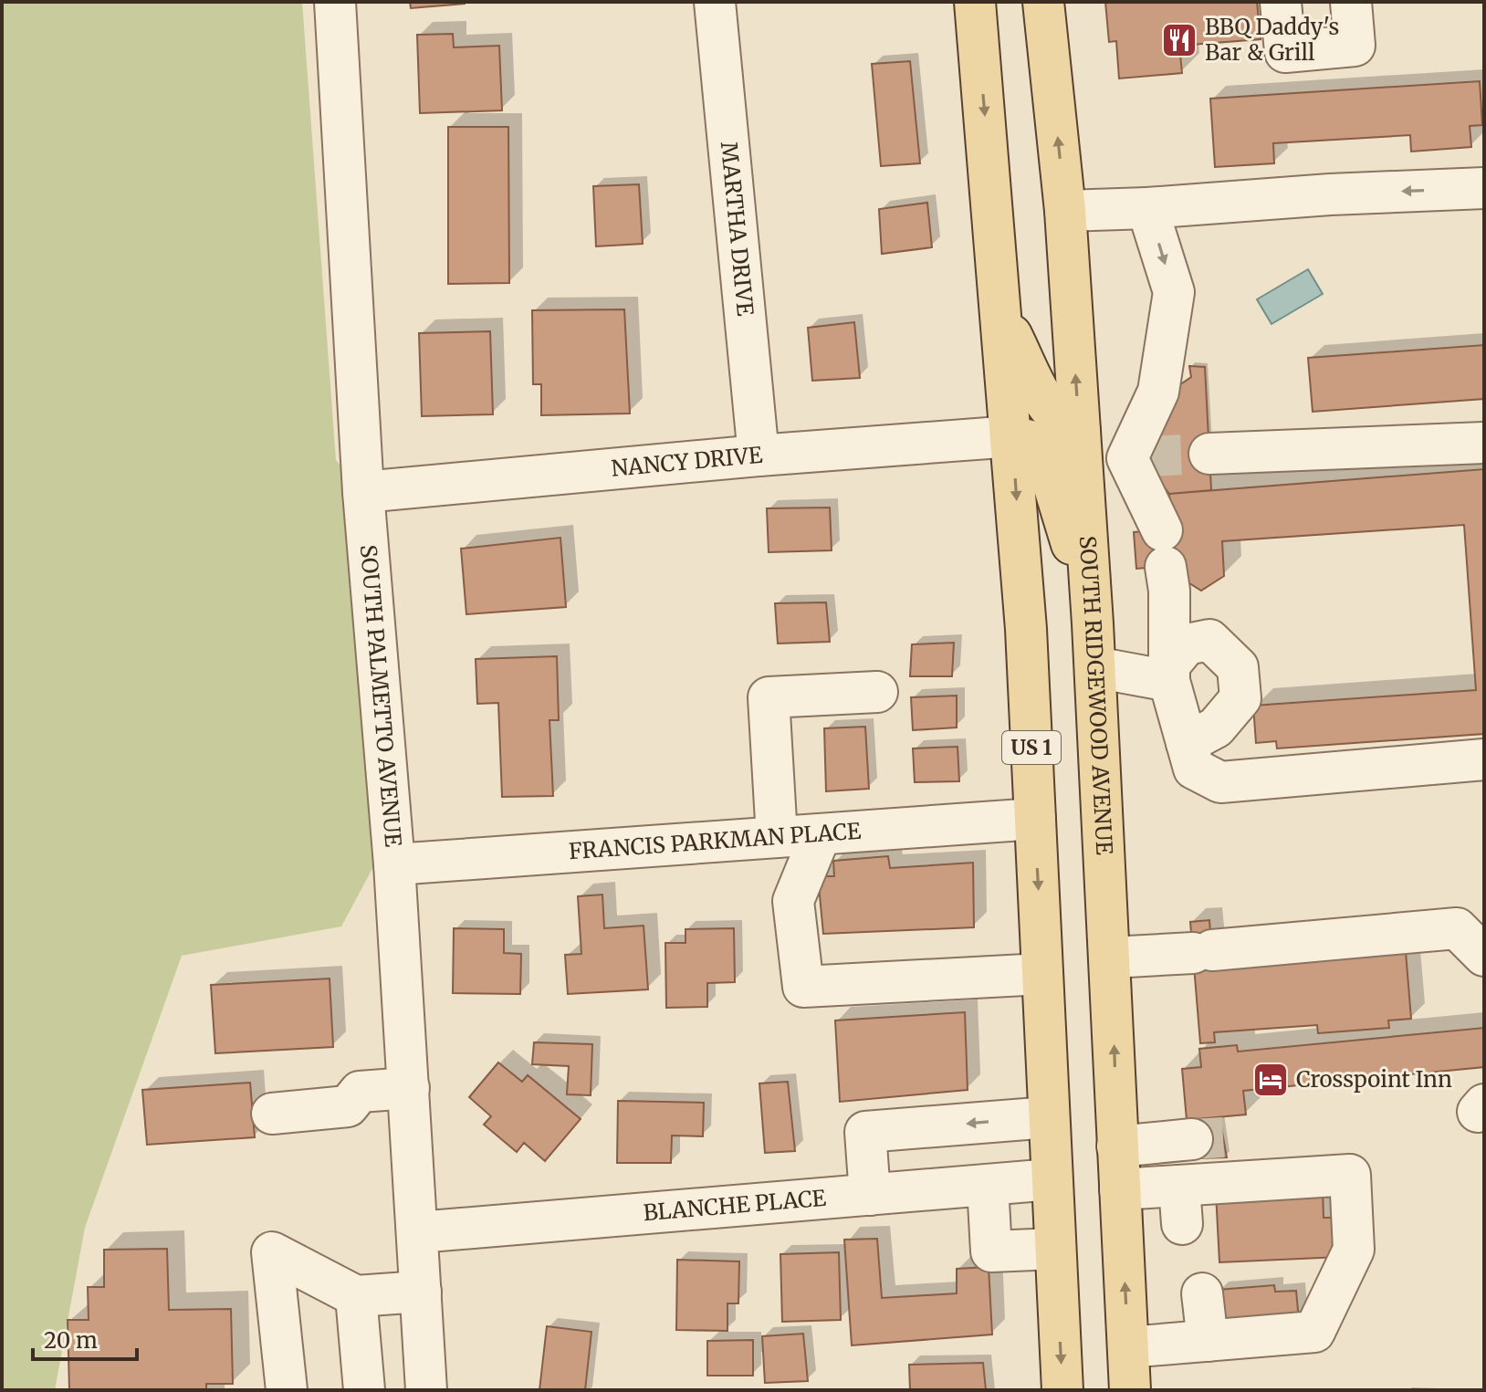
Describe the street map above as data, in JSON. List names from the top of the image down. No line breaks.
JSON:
{"streets":{"main road":["SOUTH RIDGEWOOD AVENUE","US 1"],"street":["MARTHA DRIVE","NANCY DRIVE","SOUTH PALMETTO AVENUE","FRANCIS PARKMAN PLACE","BLANCHE PLACE"]},"crossings":[["MARTHA DRIVE","NANCY DRIVE"],["NANCY DRIVE","SOUTH PALMETTO AVENUE"],["NANCY DRIVE","US 1"],["SOUTH PALMETTO AVENUE","FRANCIS PARKMAN PLACE"],["SOUTH PALMETTO AVENUE","BLANCHE PLACE"],["US 1","FRANCIS PARKMAN PLACE"],["US 1","BLANCHE PLACE"]],"places":{"restaurant":["BBQ Daddy's Bar & Grill"],"hotel":["Crosspoint Inn"]},"scale_bar":"20 m"}
